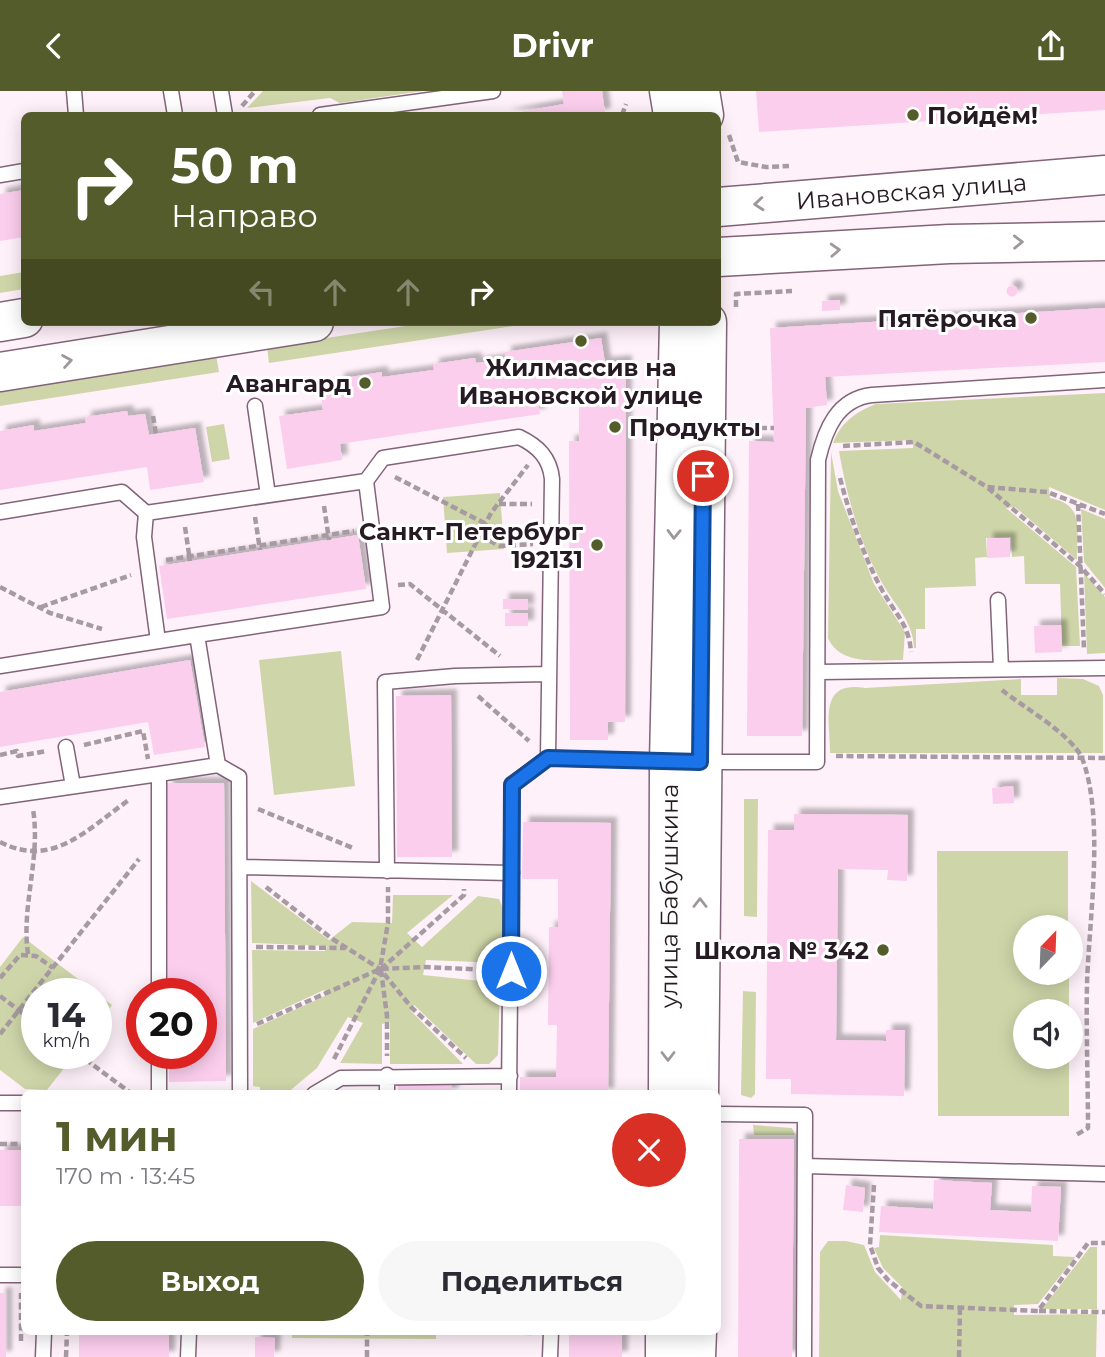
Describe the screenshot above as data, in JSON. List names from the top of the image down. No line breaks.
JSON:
{"streets":{"main road":["Ивановская улица","улица Бабушкина"]},"places":["Пойдём!","Пятёрочка","Жилмассив на Ивановской улице","Авангард","Продукты","Санкт-Петербург 192131","Школа № 342"],"north":"top right","page":{"header":"Drivr","turn":["50 m","Направо"],"speed":"14 km/h","limit":"20","heading":["1 мин","170 m · 13:45"],"buttons":["Выход","Поделиться"]}}
